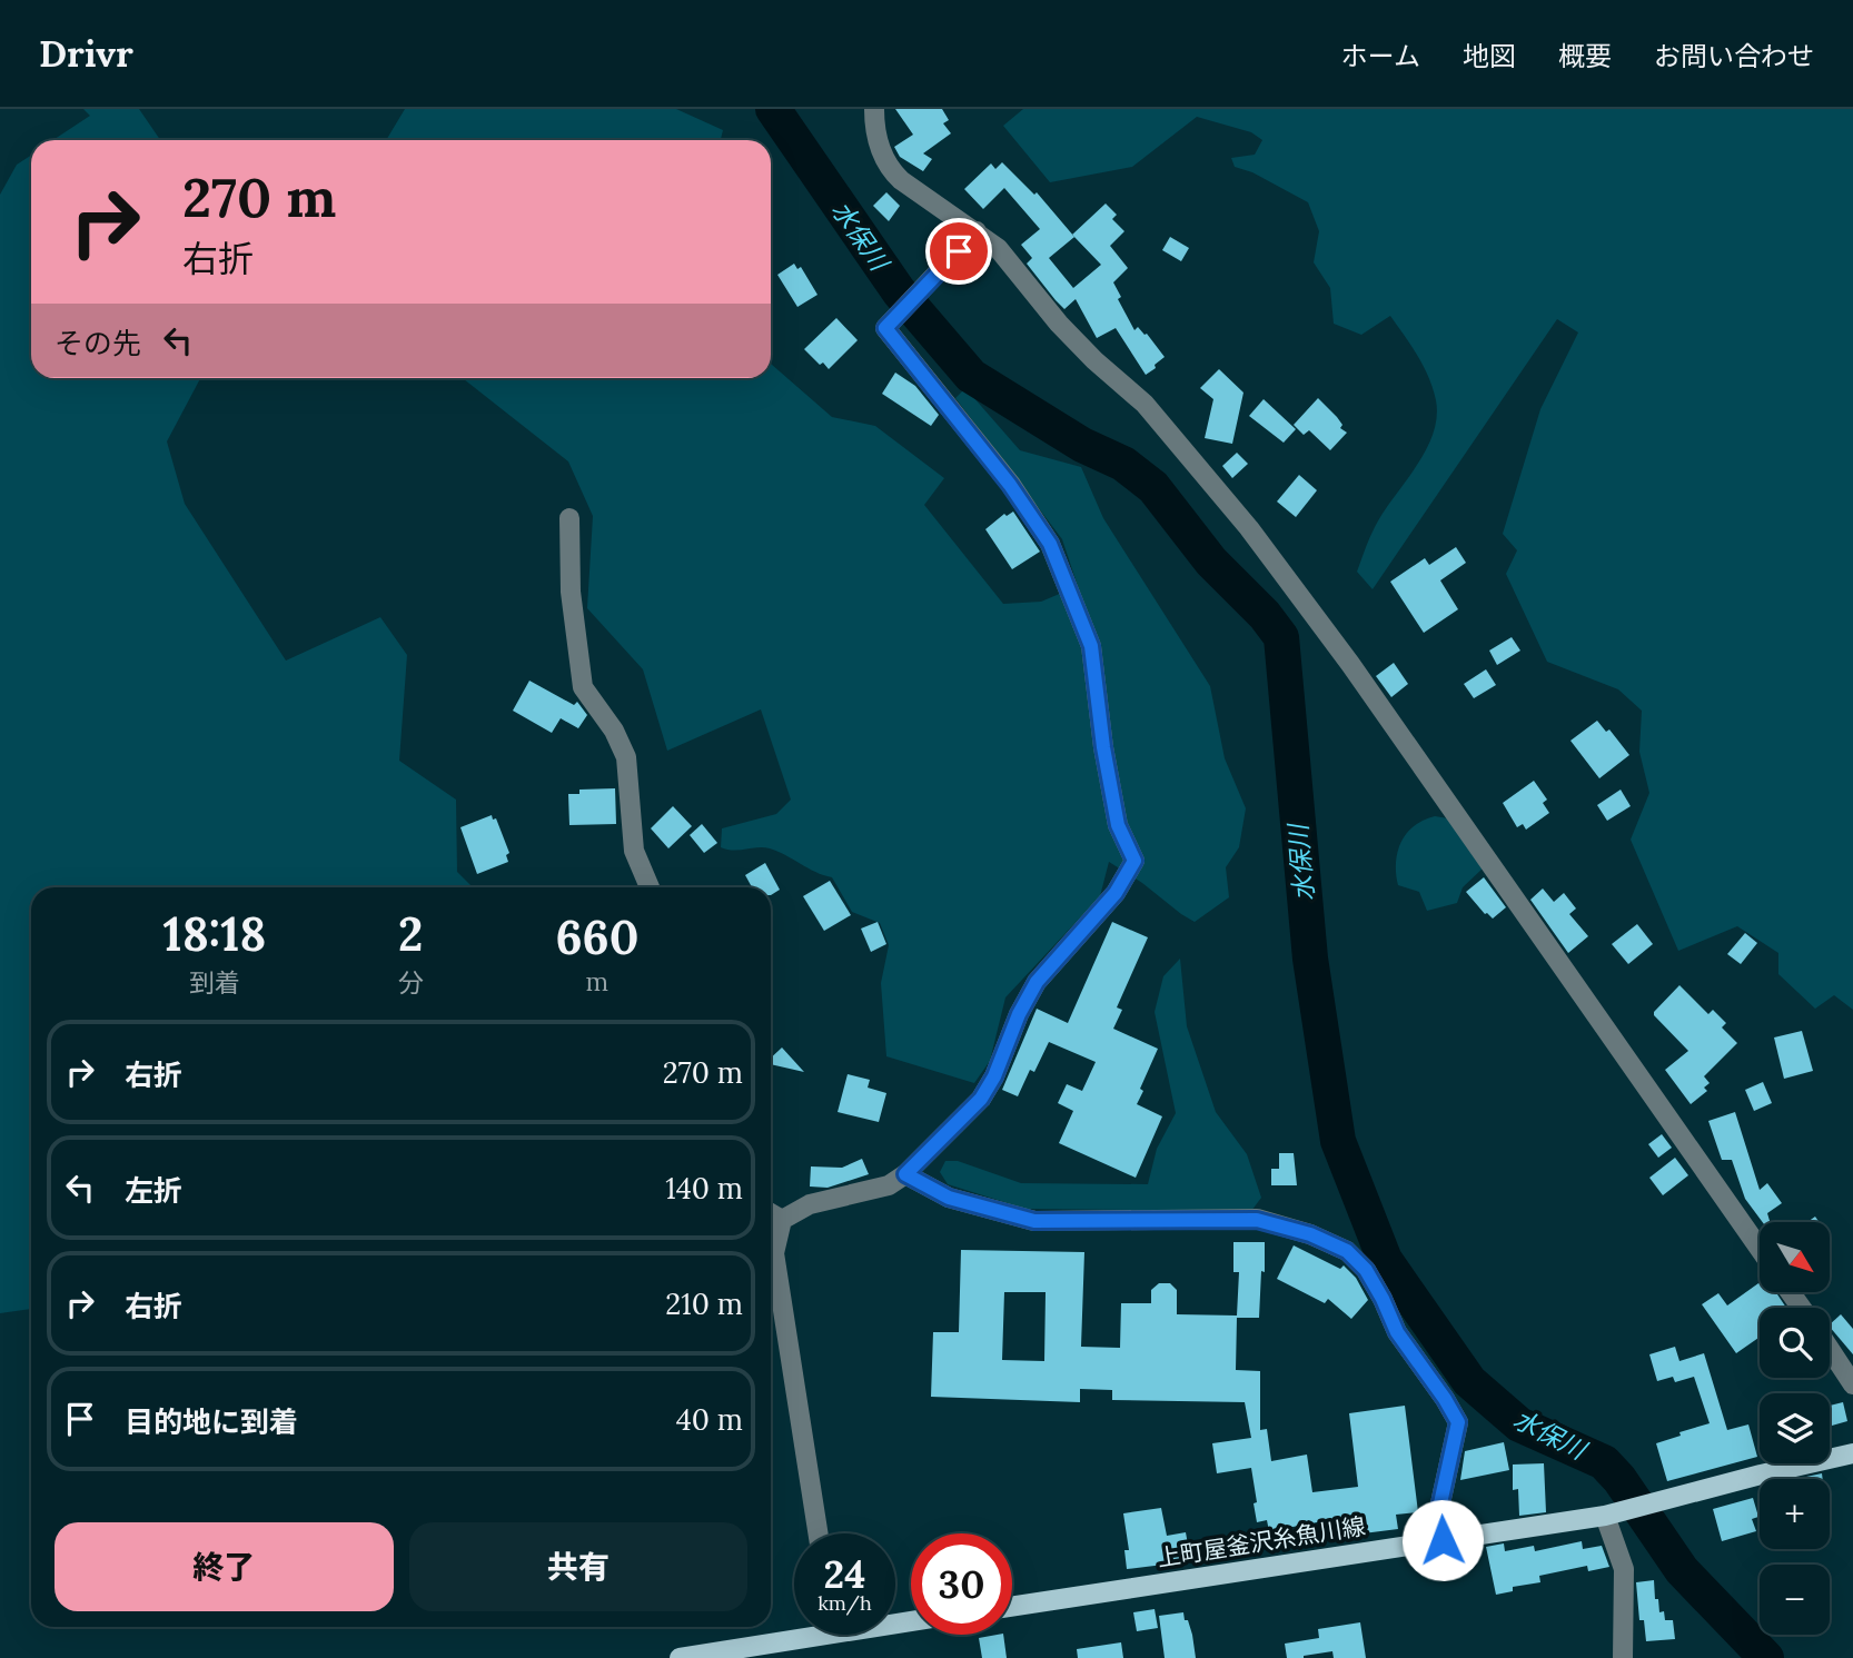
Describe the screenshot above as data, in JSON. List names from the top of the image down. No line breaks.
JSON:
{"streets":{"main road":["上町屋釜沢糸魚川線"]},"water":["水保川"],"north":"bottom right","page":{"header":"Drivr","nav":["ホーム","地図","概要","お問い合わせ"],"turn":["270 m","右折"],"then":"その先","eta":["18:18","到着","2","分","660","m"],"list":[{"name":"右折","value":"270 m"},{"name":"左折","value":"140 m"},{"name":"右折","value":"210 m"},{"name":"目的地に到着","value":"40 m"}],"map_buttons":["+","−"],"buttons":["終了","共有"],"speed":"24 km/h","limit":"30"}}
